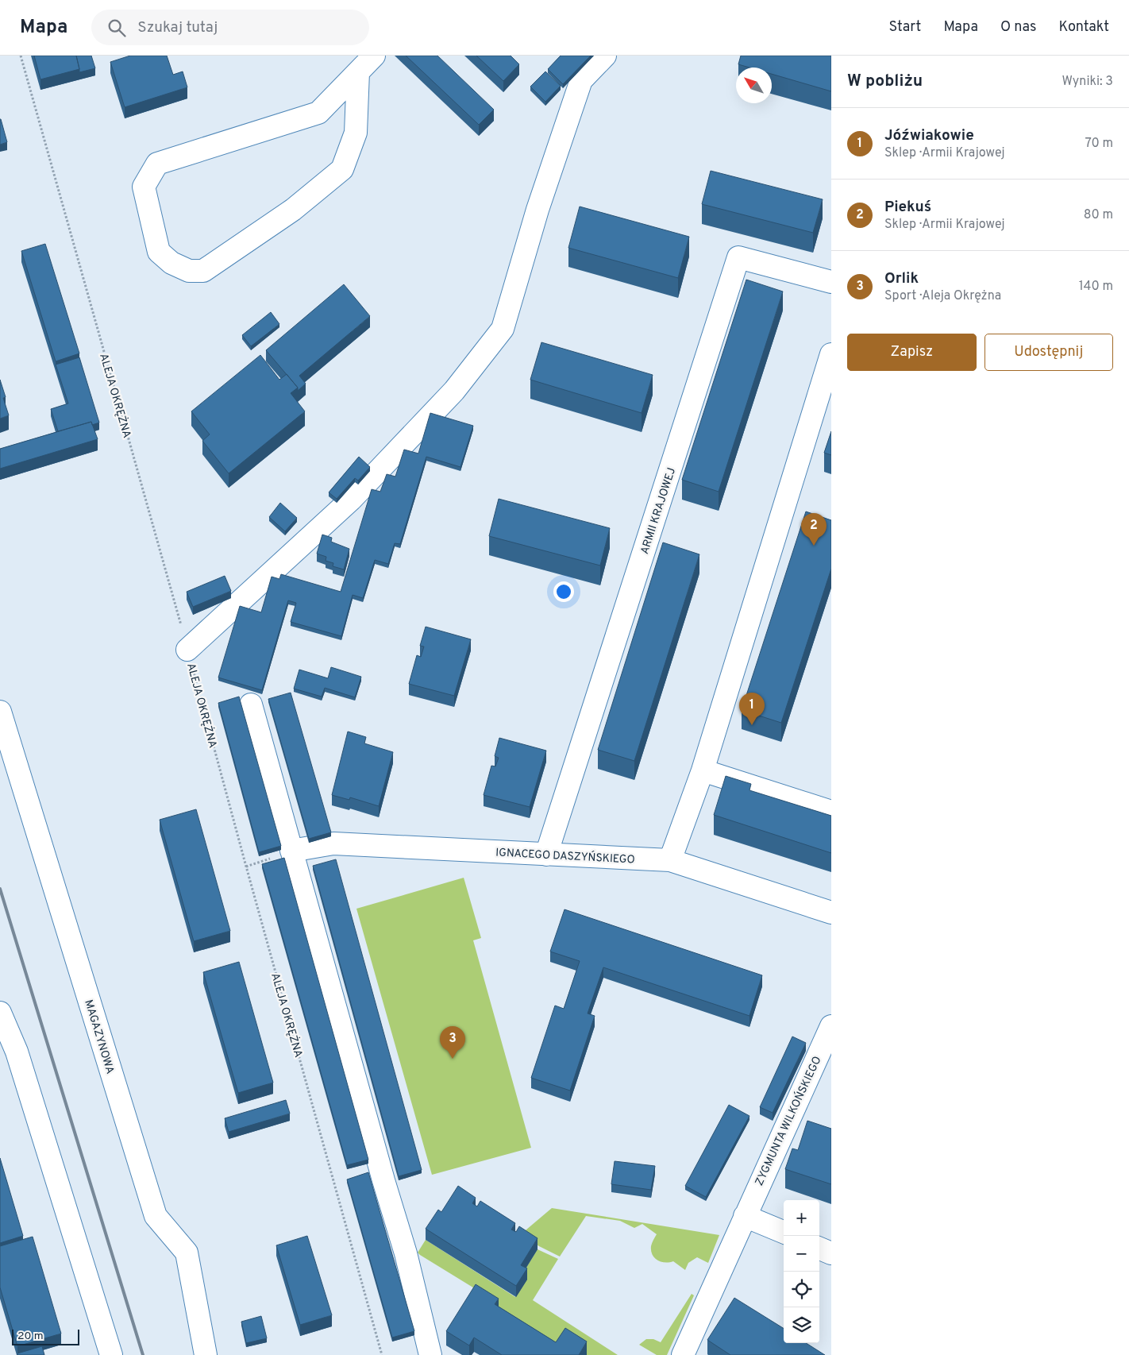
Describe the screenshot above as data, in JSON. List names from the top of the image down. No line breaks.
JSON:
{"streets":{"street":["ARMII KRAJOWEJ","IGNACEGO DASZYŃSKIEGO","MAGAZYNOWA","ZYGMUNTA WILKOŃSKIEGO"],"path":["ALEJA OKRĘŻNA"]},"crossings":[["ARMII KRAJOWEJ","IGNACEGO DASZYŃSKIEGO"]],"scale_bar":"20 m","north":"top left","page":{"header":"Mapa","search":"Szukaj tutaj","nav":["Start","Mapa","O nas","Kontakt"],"heading":["W pobliżu","Wyniki: 3"],"list":[{"mark":"1","name":"Jóźwiakowie","note":"Sklep · Armii Krajowej","value":"70 m"},{"mark":"2","name":"Piekuś","note":"Sklep · Armii Krajowej","value":"80 m"},{"mark":"3","name":"Orlik","note":"Sport · Aleja Okrężna","value":"140 m"}],"buttons":["Zapisz","Udostępnij"],"pins":["2","1","3"],"map_buttons":["+","−"],"scale":"20 m"}}
